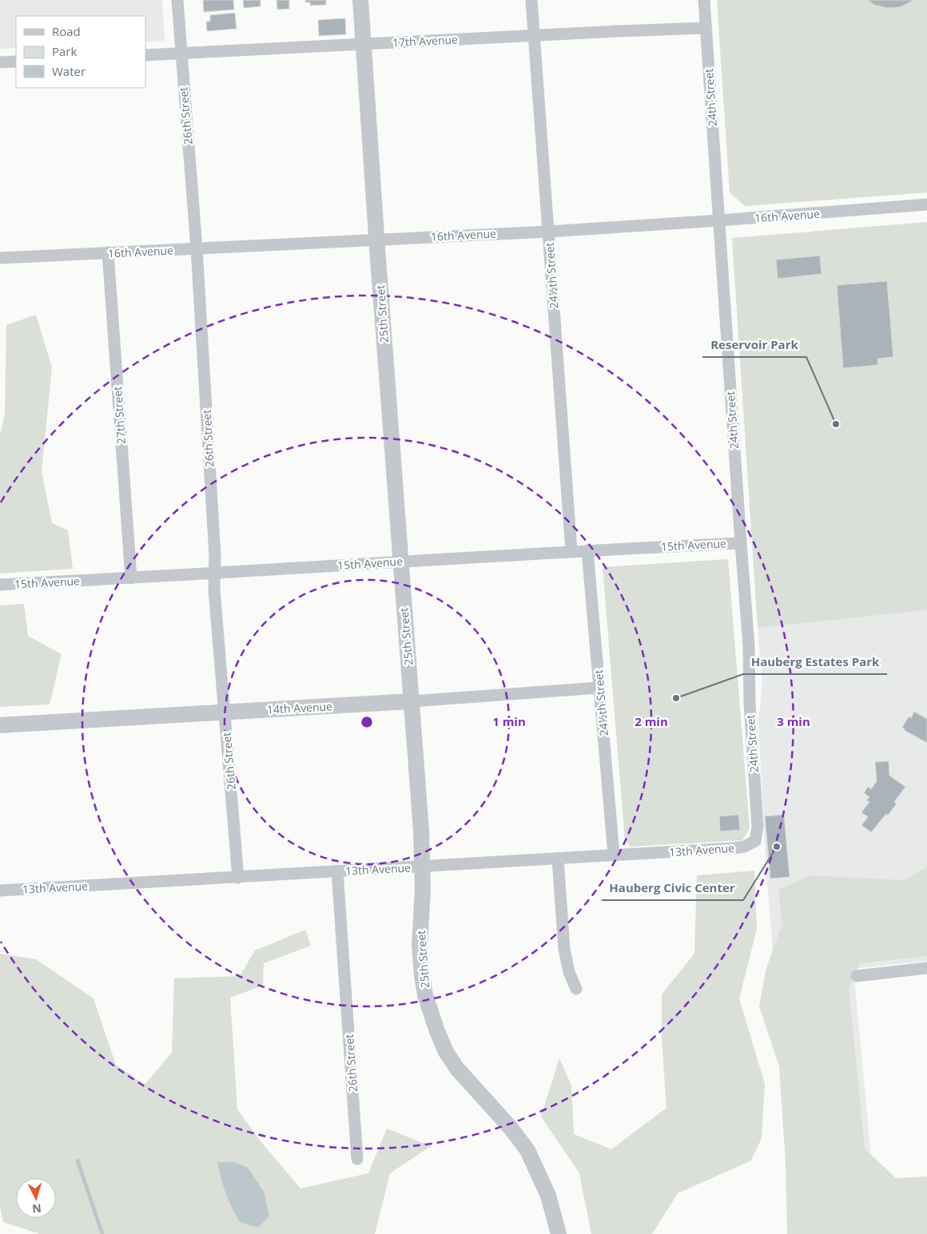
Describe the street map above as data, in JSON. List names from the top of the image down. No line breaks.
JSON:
{"streets":{"street":["17th Avenue","24th Street","26th Street","16th Avenue","24½th Street","25th Street","27th Street","15th Avenue","14th Avenue","13th Avenue"]},"crossings":[["17th Avenue","24th Street"],["17th Avenue","26th Street"],["17th Avenue","24½th Street"],["17th Avenue","25th Street"],["24th Street","16th Avenue"],["24th Street","15th Avenue"],["24th Street","13th Avenue"],["26th Street","16th Avenue"],["26th Street","15th Avenue"],["26th Street","14th Avenue"],["26th Street","13th Avenue"],["16th Avenue","24½th Street"],["16th Avenue","25th Street"],["16th Avenue","27th Street"],["24½th Street","15th Avenue"],["24½th Street","14th Avenue"],["24½th Street","13th Avenue"],["25th Street","15th Avenue"],["25th Street","14th Avenue"],["25th Street","13th Avenue"],["27th Street","15th Avenue"]],"places":["Reservoir Park","Hauberg Estates Park","Hauberg Civic Center"],"legend":["Road","Park","Water"],"north":"bottom","rings":["1 min","2 min","3 min"]}
